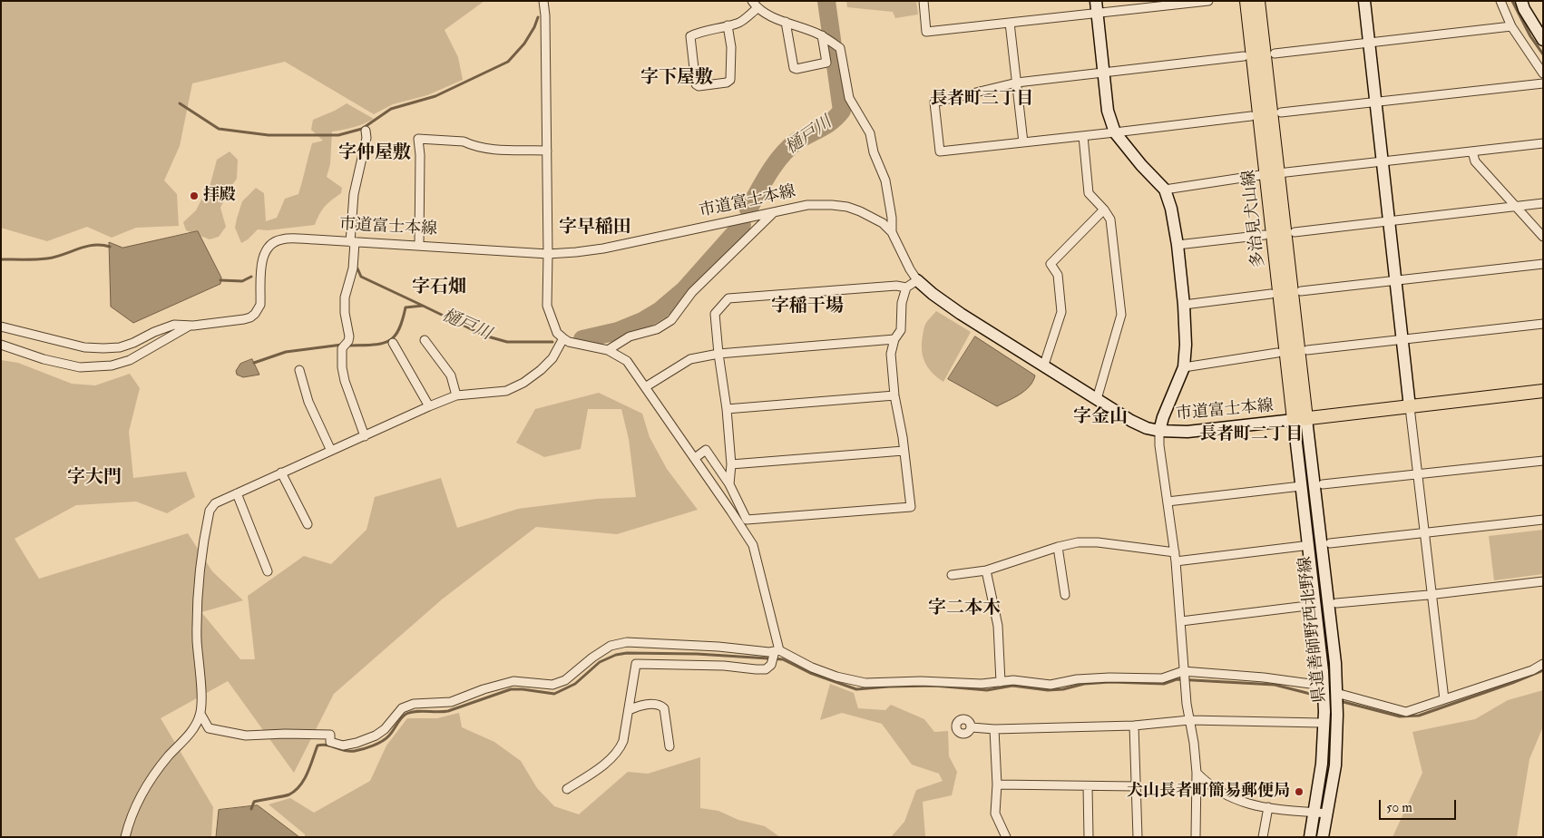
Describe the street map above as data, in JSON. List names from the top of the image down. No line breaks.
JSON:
{"streets":{"main road":["多治見犬山線"],"street":["市道富士本線","県道善師野西北野線"]},"crossings":[["市道富士本線","多治見犬山線"],["市道富士本線","県道善師野西北野線"],["多治見犬山線","県道善師野西北野線"]],"districts":["字下屋敷","長者町三丁目","字仲屋敷","字早稲田","字石畑","字稲干場","字金山","長者町二丁目","字大門","字二本木"],"water":["樋戸川"],"places":["拝殿","犬山長者町簡易郵便局"],"scale_bar":"50 m"}
